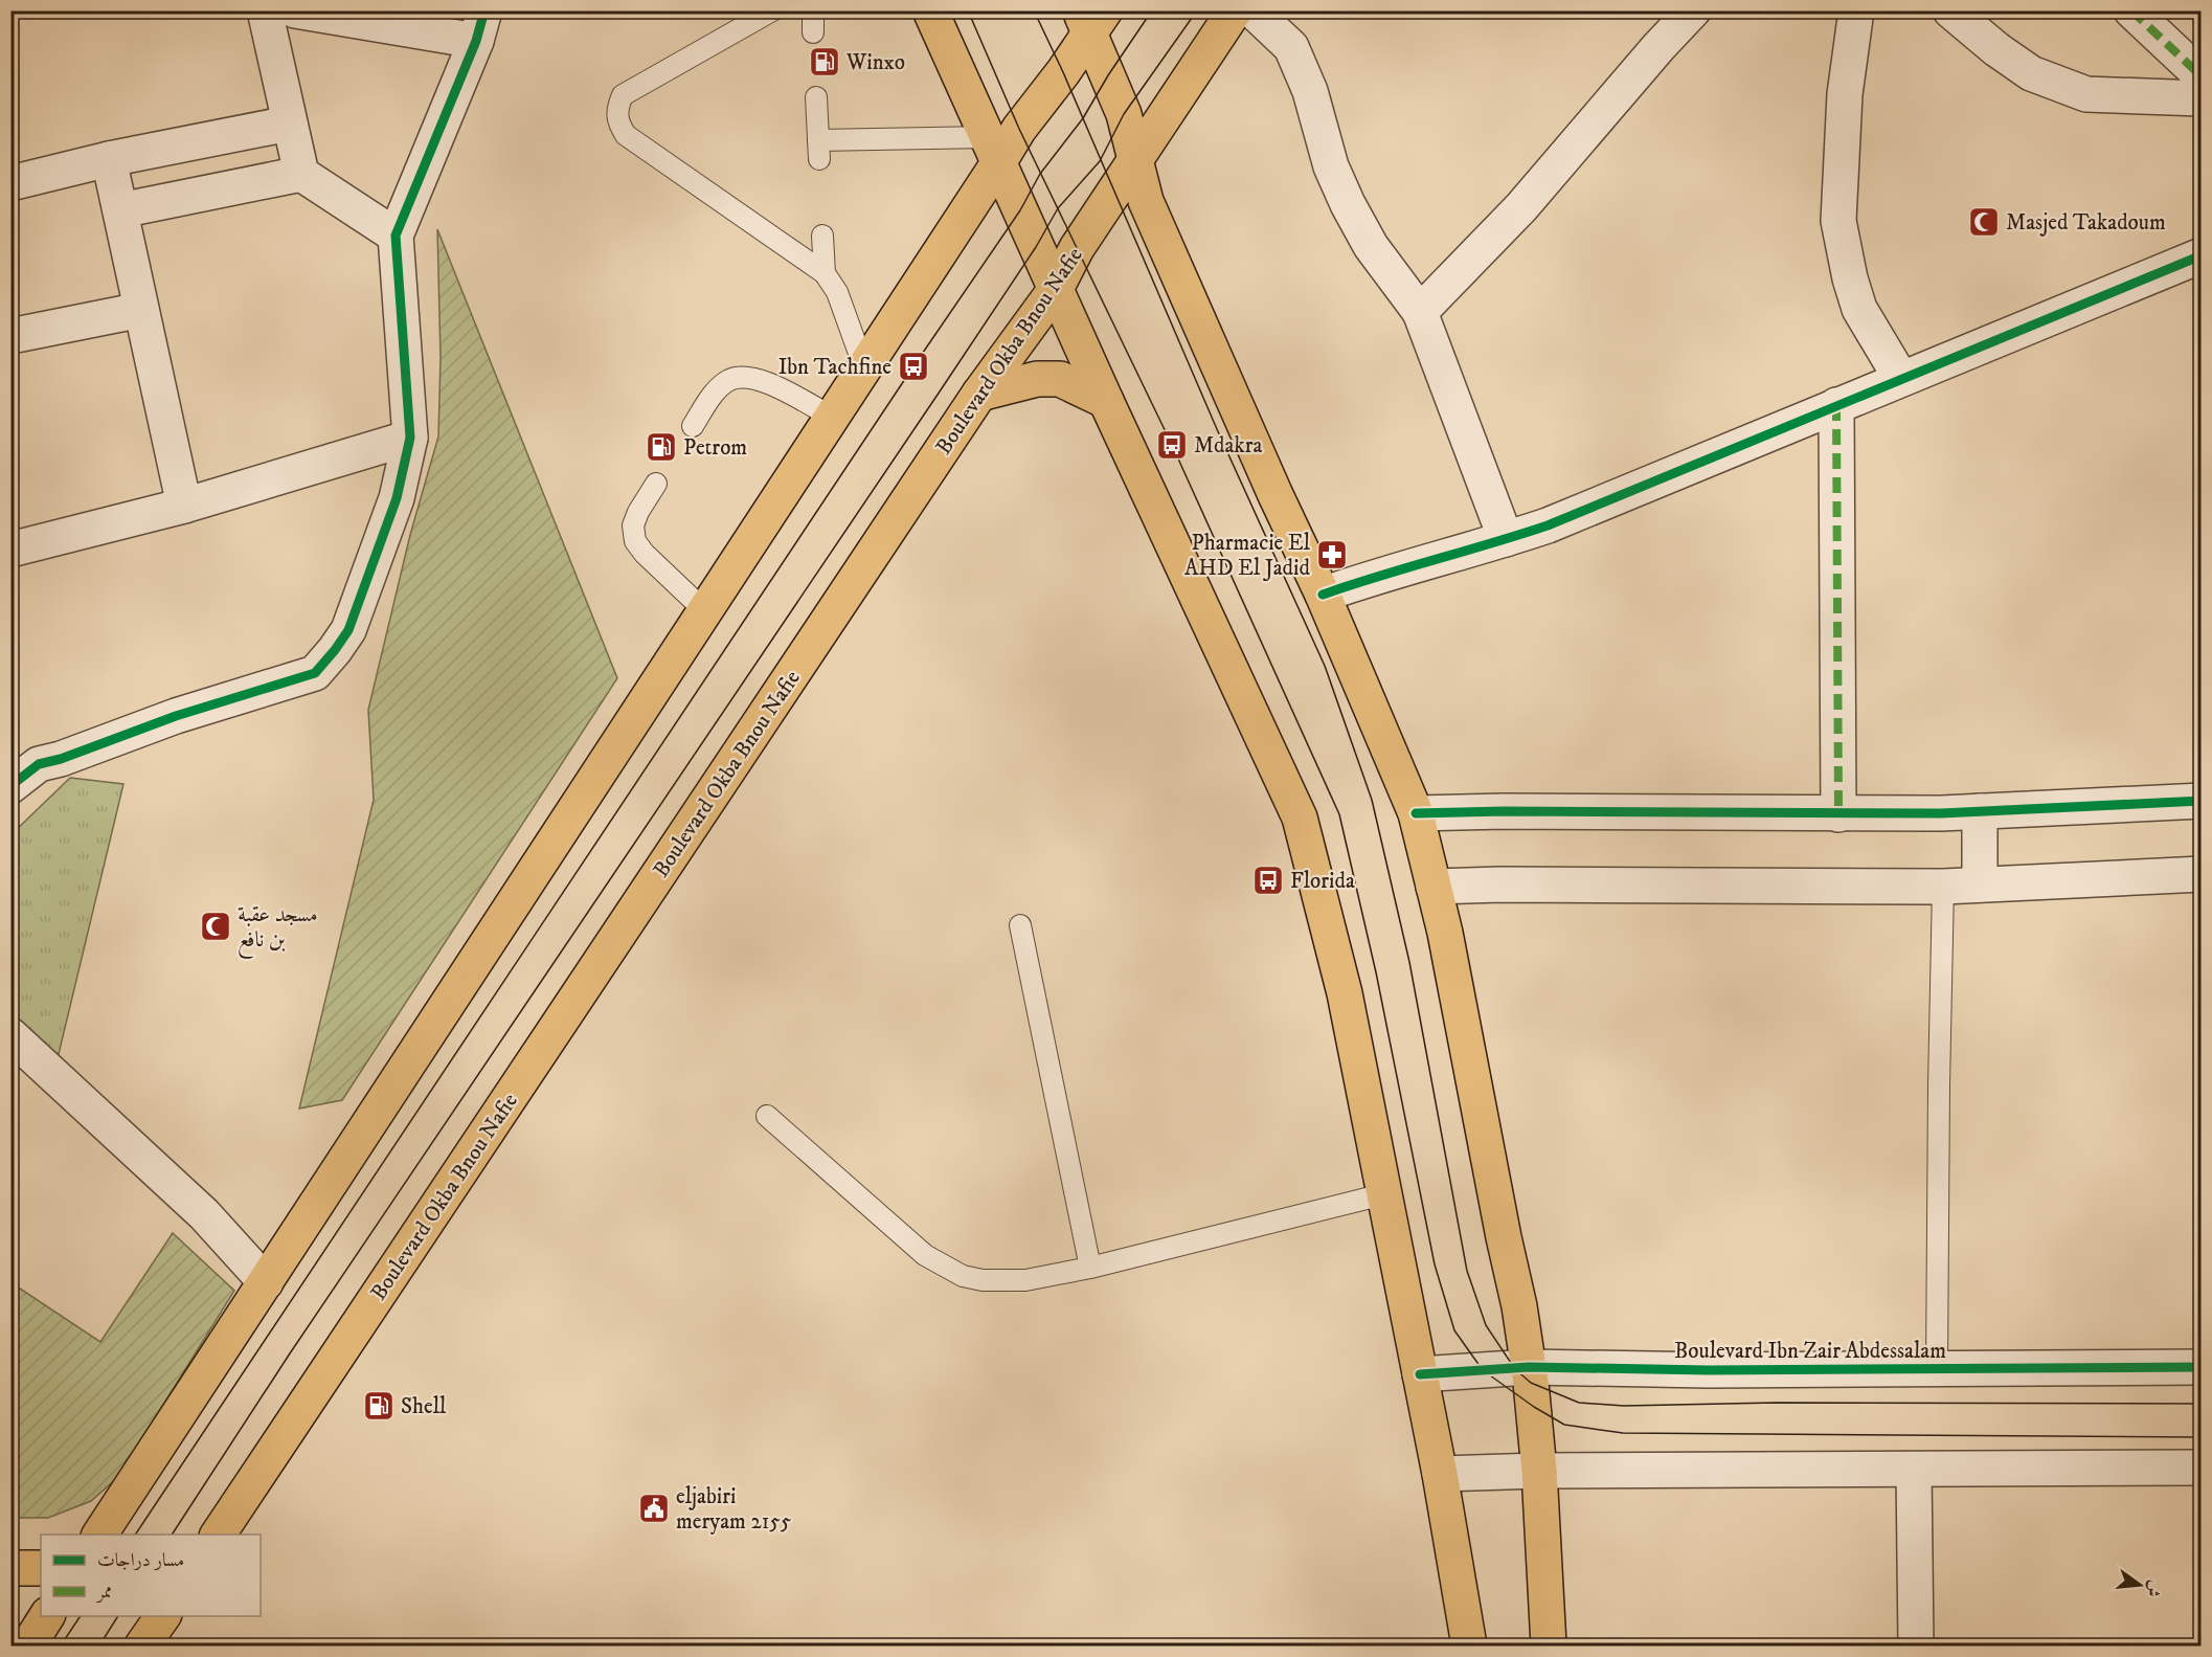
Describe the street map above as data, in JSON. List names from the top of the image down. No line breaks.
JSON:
{"streets":{"main road":["Boulevard Okba Bnou Nafie"],"street":["Boulevard Ibn Zair Abdessalam"]},"places":{"fuel station":["Winxo","Petrom","Shell"],"mosque":["Masjed Takadoum","مسجد عقبة بن نافع"],"bus stop":["Ibn Tachfine","Mdakra","Florida"],"pharmacy":["Pharmacie El AHD El Jadid"],"public building":["eljabiri meryam 2155"]},"legend":["مسار دراجات","ممر"],"north":"right"}
